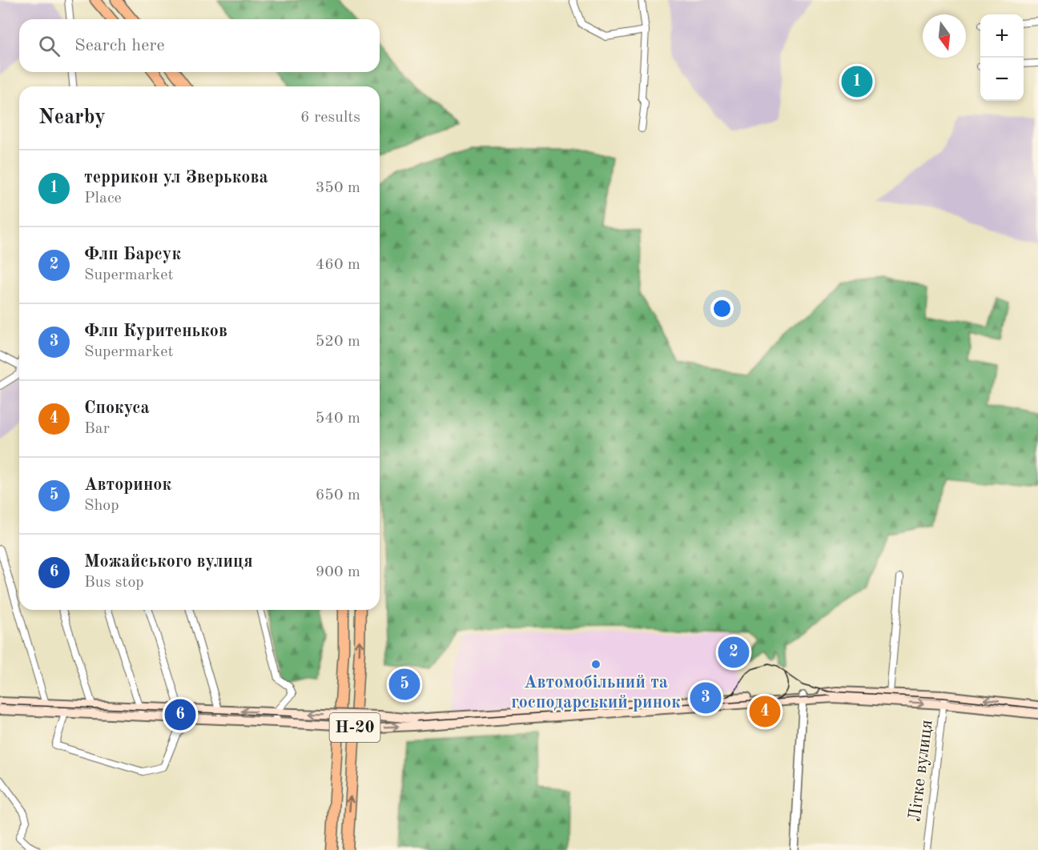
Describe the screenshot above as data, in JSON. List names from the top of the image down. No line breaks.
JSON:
{"streets":{"main road":["Н-20"],"street":["Літке вулиця"]},"places":["Автомобільний та господарський ринок"],"north":"bottom","page":{"map_buttons":["+","−"],"search":"Search here","pins":["1","2","5","3","4","6"],"heading":["Nearby","6 results"],"list":[{"mark":"1","name":"террикон ул Зверькова","note":"Place","value":"350 m"},{"mark":"2","name":"Флп Барсук","note":"Supermarket","value":"460 m"},{"mark":"3","name":"Флп Куритеньков","note":"Supermarket","value":"520 m"},{"mark":"4","name":"Спокуса","note":"Bar","value":"540 m"},{"mark":"5","name":"Авторинок","note":"Shop","value":"650 m"},{"mark":"6","name":"Можайського вулиця","note":"Bus stop","value":"900 m"}]}}
